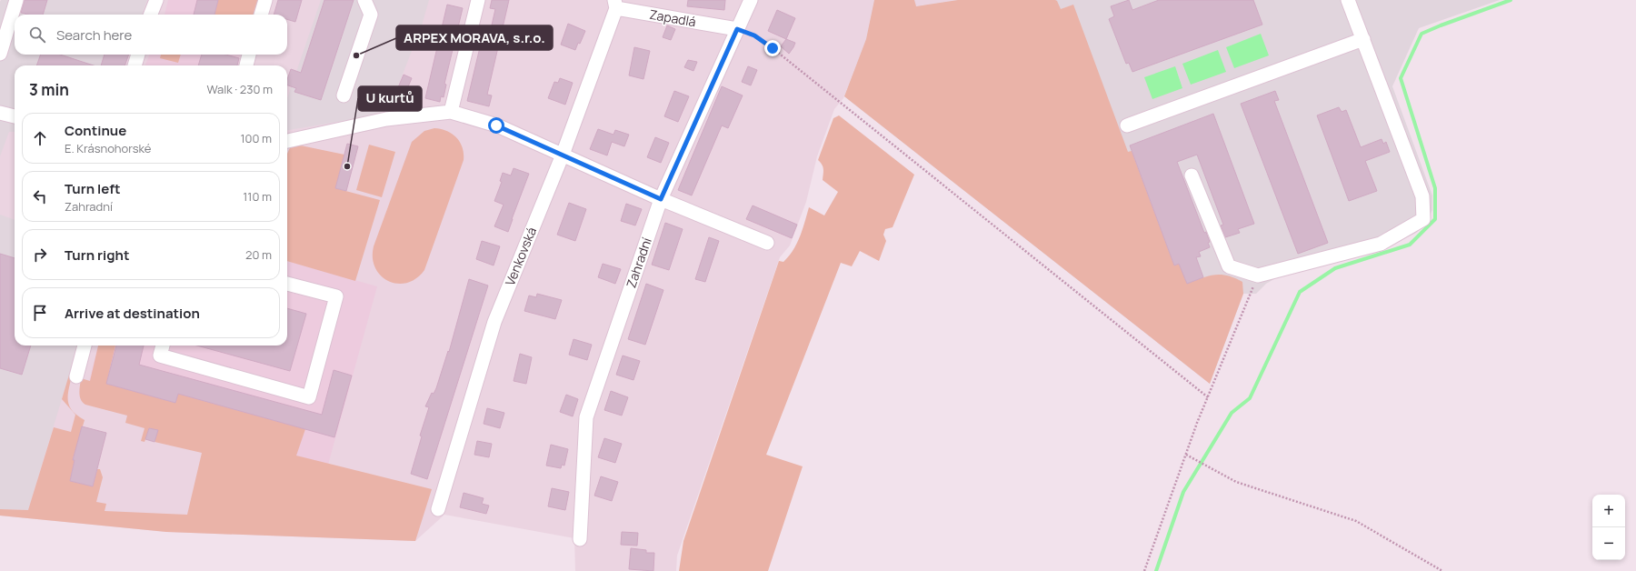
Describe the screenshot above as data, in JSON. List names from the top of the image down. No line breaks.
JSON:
{"streets":{"street":["Zapadlá","Venkovská","Zahradní"]},"crossings":[["Zapadlá","Venkovská"],["Zapadlá","Zahradní"]],"places":["ARPEX MORAVA, s.r.o.","U kurtů"],"page":{"search":"Search here","heading":["3 min","Walk · 230 m"],"list":[["Continue","E. Krásnohorské","100 m"],["Turn left","Zahradní","110 m"],["Turn right","20 m"],"Arrive at destination"],"map_buttons":["+","−"]}}
